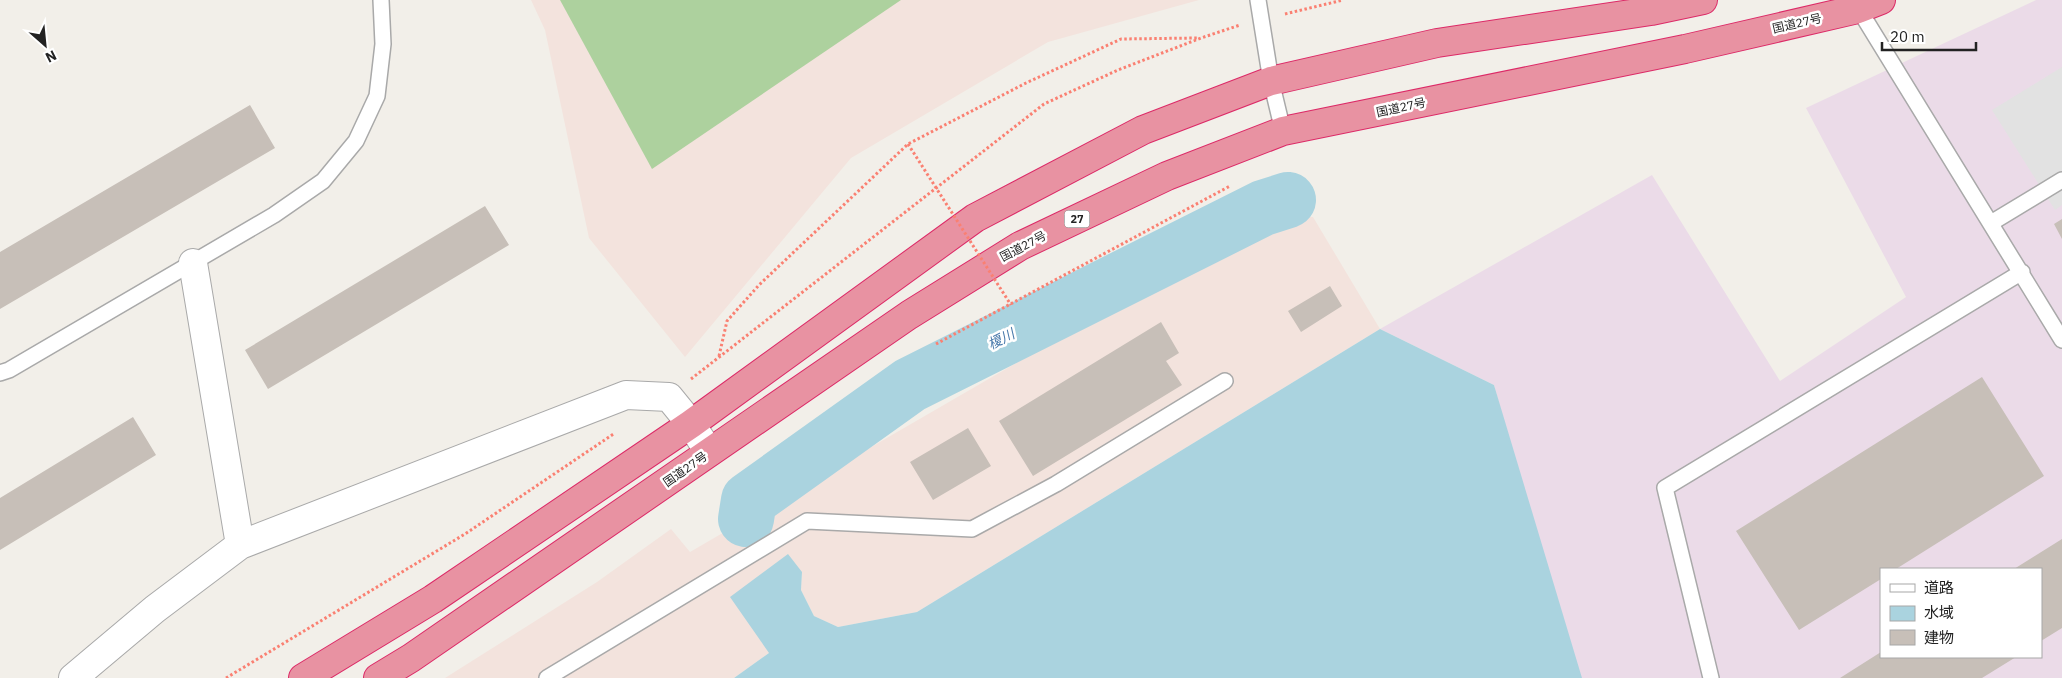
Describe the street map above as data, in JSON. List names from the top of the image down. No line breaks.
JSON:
{"streets":{"highway":["国道27号","27"]},"water":["榎川"],"legend":["道路","水域","建物"],"scale_bar":"20 m","north":"bottom right"}
